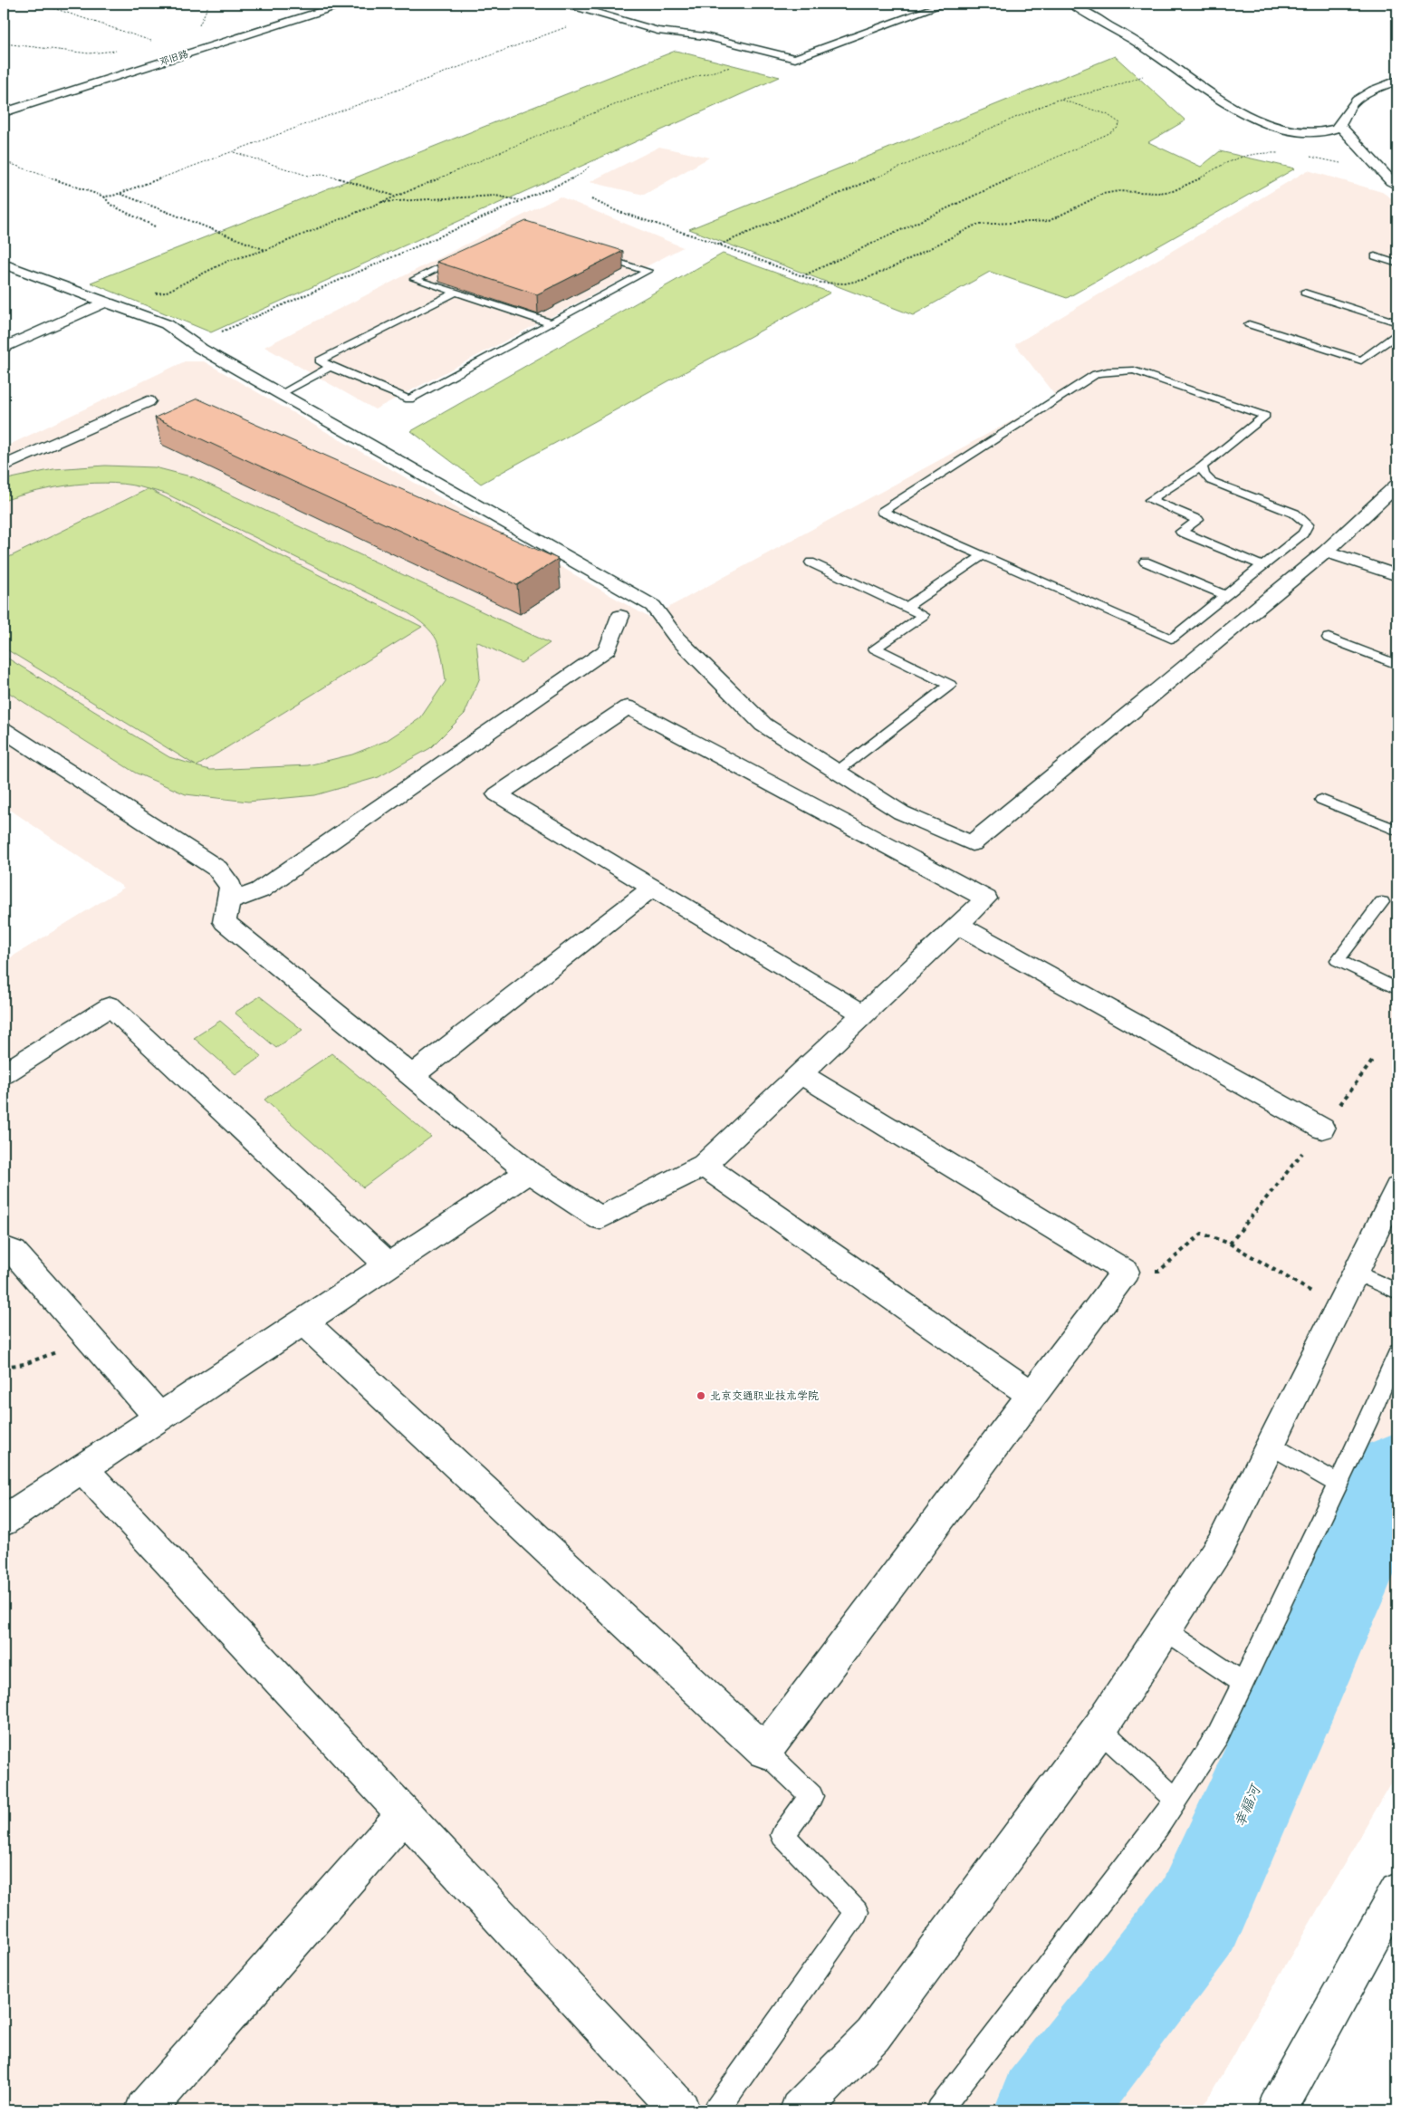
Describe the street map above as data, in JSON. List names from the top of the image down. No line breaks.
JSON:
{"streets":{"street":["邓旧路"]},"water":["幸福河"],"places":["北京交通职业技术学院"]}
